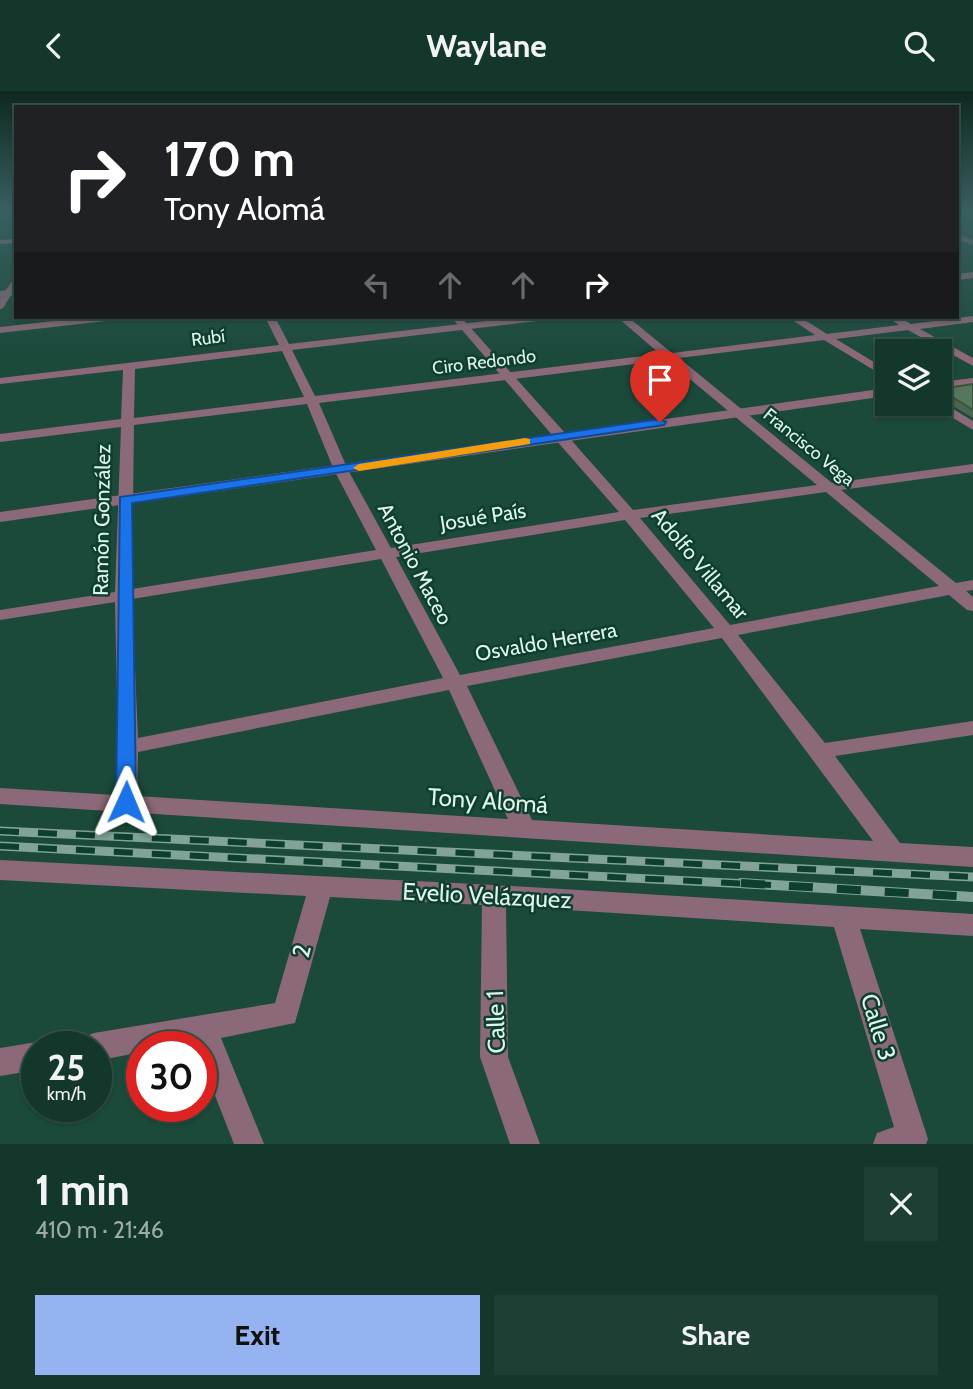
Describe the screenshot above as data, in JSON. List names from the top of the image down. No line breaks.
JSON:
{"streets":{"street":["Rubí","Ciro Redondo","Francisco Vega","Josué País","Ramón González","Antonio Maceo","Adolfo Villamar","Osvaldo Herrera","Tony Alomá","Evelio Velázquez","2","Calle 1","Calle 3"]},"crossings":[["Rubí","Ramón González"],["Rubí","Antonio Maceo"],["Rubí","Adolfo Villamar"],["Ciro Redondo","Francisco Vega"],["Ciro Redondo","Ramón González"],["Ciro Redondo","Antonio Maceo"],["Ciro Redondo","Adolfo Villamar"],["Francisco Vega","Josué País"],["Francisco Vega","Osvaldo Herrera"],["Josué País","Ramón González"],["Josué País","Antonio Maceo"],["Josué País","Adolfo Villamar"],["Ramón González","Osvaldo Herrera"],["Ramón González","Tony Alomá"],["Antonio Maceo","Osvaldo Herrera"],["Antonio Maceo","Tony Alomá"],["Adolfo Villamar","Osvaldo Herrera"],["Adolfo Villamar","Tony Alomá"],["Evelio Velázquez","2"],["Evelio Velázquez","Calle 1"],["Evelio Velázquez","Calle 3"]],"page":{"header":"Waylane","turn":["170 m","Tony Alomá"],"speed":"25 km/h","limit":"30","heading":["1 min","410 m · 21:46"],"buttons":["Exit","Share"]}}
